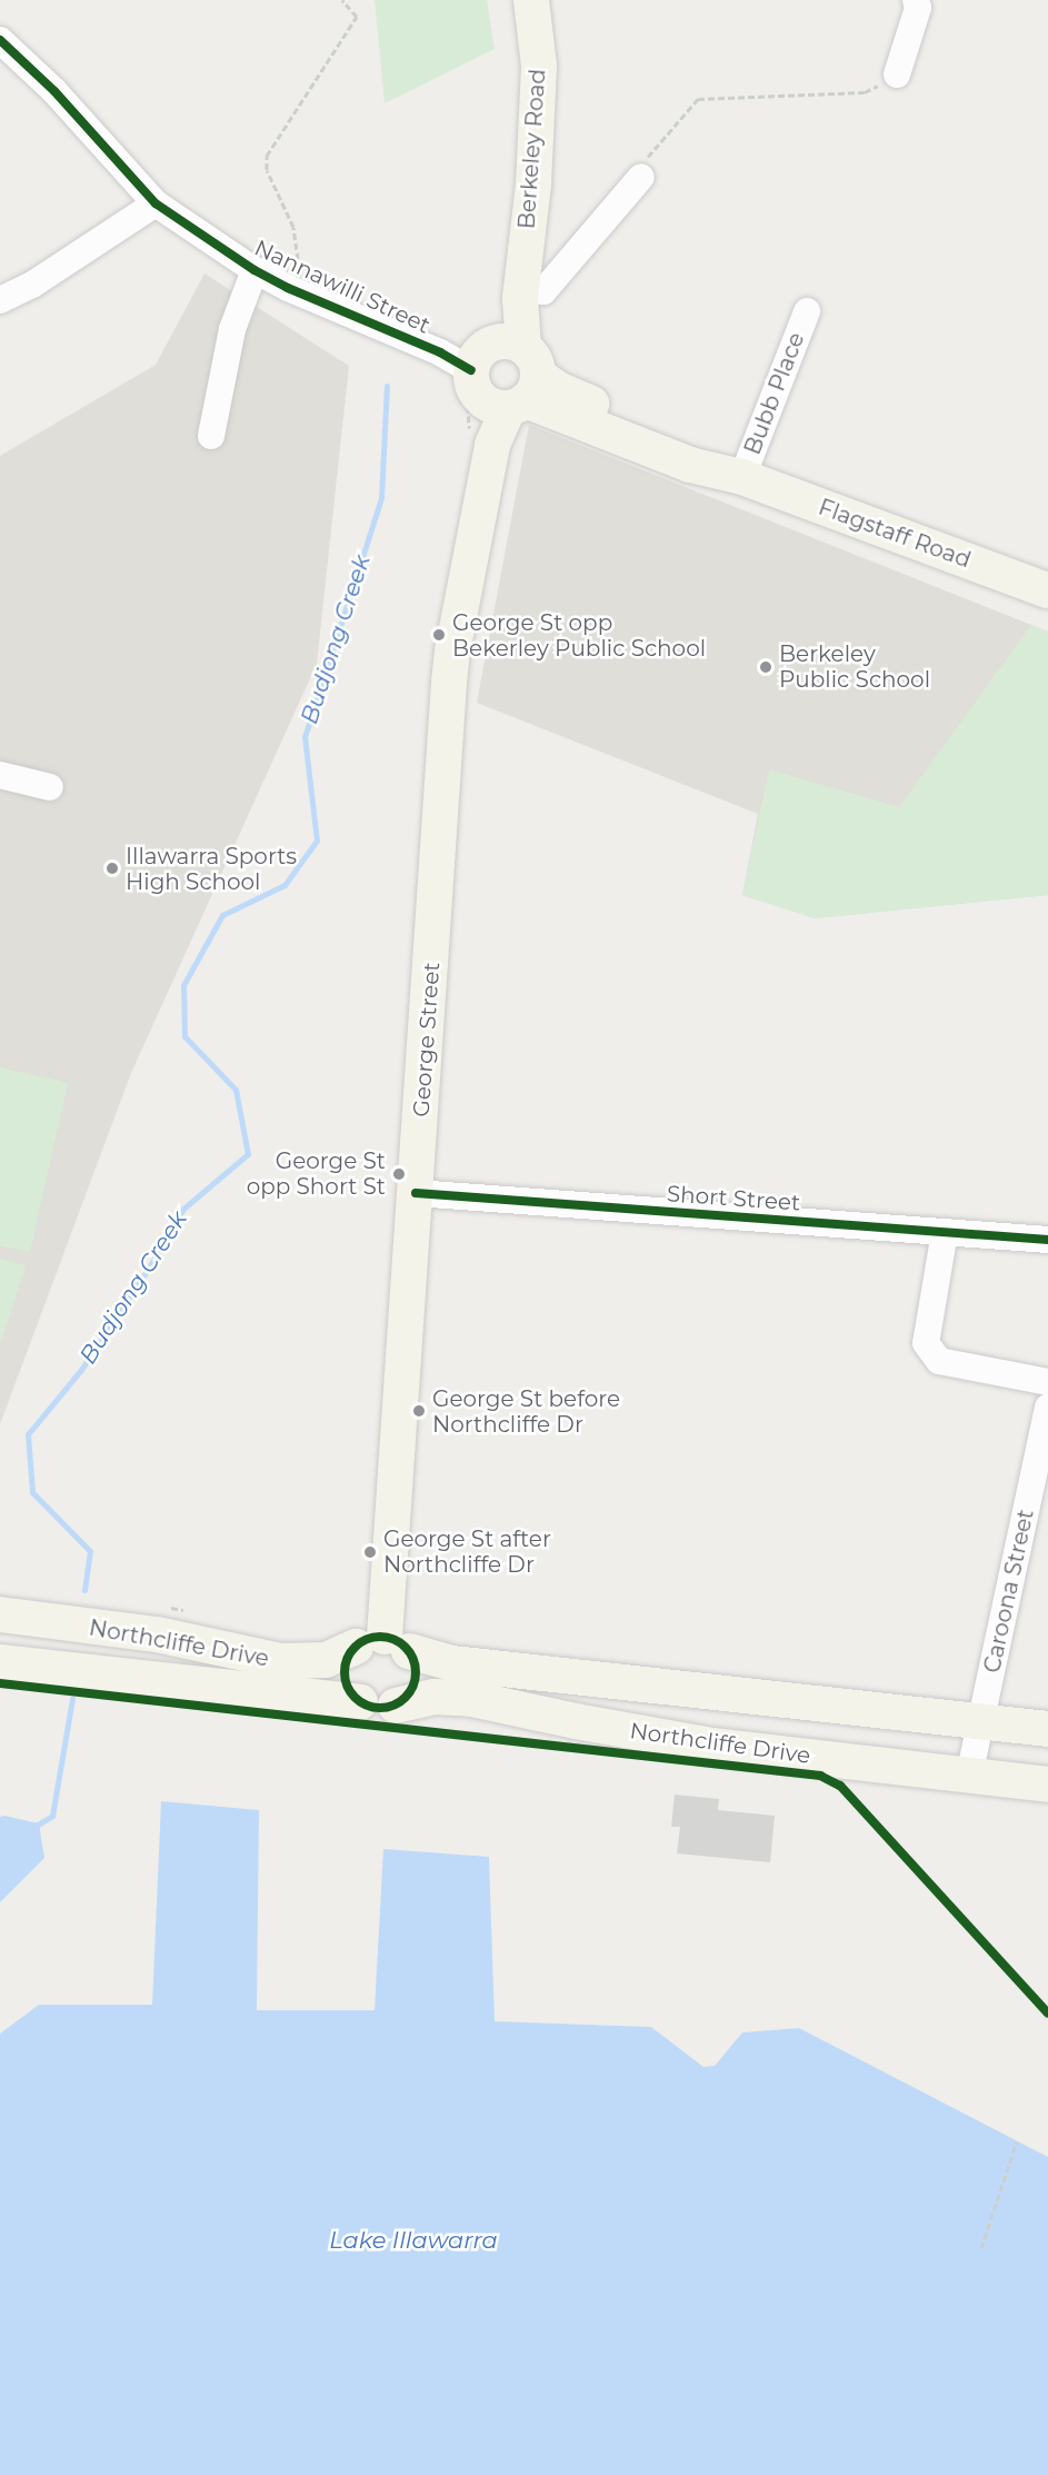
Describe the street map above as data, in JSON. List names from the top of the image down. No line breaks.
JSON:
{"streets":{"main road":["Berkeley Road","Flagstaff Road","George Street","Northcliffe Drive"],"street":["Nannawilli Street","Bubb Place","Short Street","Caroona Street"]},"crossings":[["Berkeley Road","Nannawilli Street"],["Berkeley Road","Flagstaff Road"],["Berkeley Road","George Street"],["Nannawilli Street","Flagstaff Road"],["Nannawilli Street","George Street"],["Bubb Place","Flagstaff Road"],["Flagstaff Road","George Street"],["George Street","Short Street"],["George Street","Northcliffe Drive"],["Caroona Street","Northcliffe Drive"]],"water":["Budjong Creek","Lake Illawarra"],"places":["George St opp Bekerley Public School","Berkeley Public School","Illawarra Sports High School","George St opp Short St","George St before Northcliffe Dr","George St after Northcliffe Dr"]}
